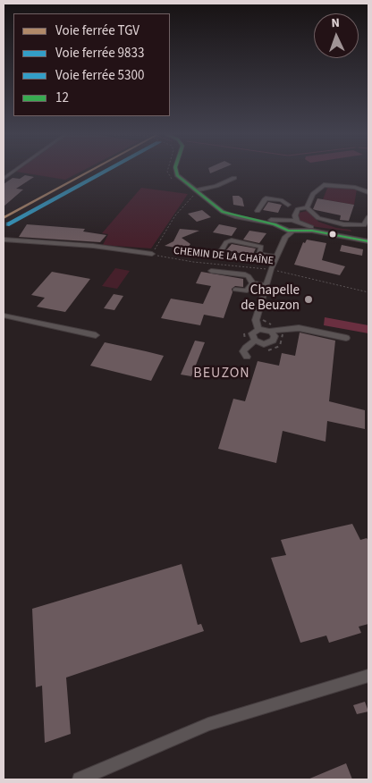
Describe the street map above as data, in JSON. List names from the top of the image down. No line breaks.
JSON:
{"streets":{"path":["CHEMIN DE LA CHAÎNE"]},"districts":["BEUZON"],"places":["Chapelle de Beuzon"],"lines":["rail line TGV","rail line 9833","rail line 5300","transit line 12"],"legend":["Voie ferrée TGV","Voie ferrée 9833","Voie ferrée 5300","12"],"north":"top"}
